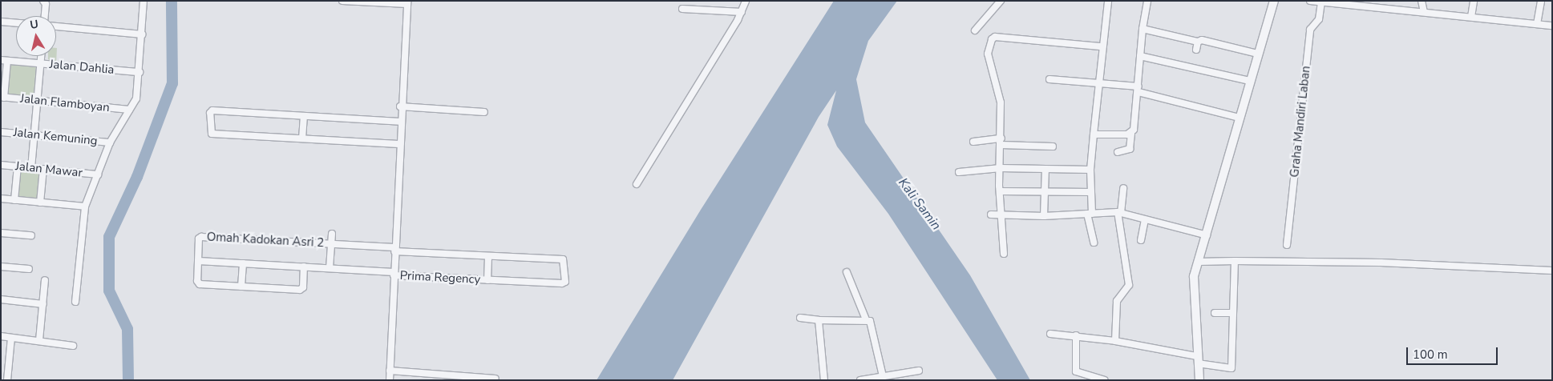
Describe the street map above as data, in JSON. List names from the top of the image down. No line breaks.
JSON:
{"streets":{"street":["Jalan Dahlia","Jalan Flamboyan","Graha Mandiri Laban","Jalan Kemuning","Jalan Mawar","Omah Kadokan Asri 2","Prima Regency"]},"crossings":[["Omah Kadokan Asri 2","Prima Regency"]],"water":["Kali Samin"],"scale_bar":"100 m","north":"top"}
